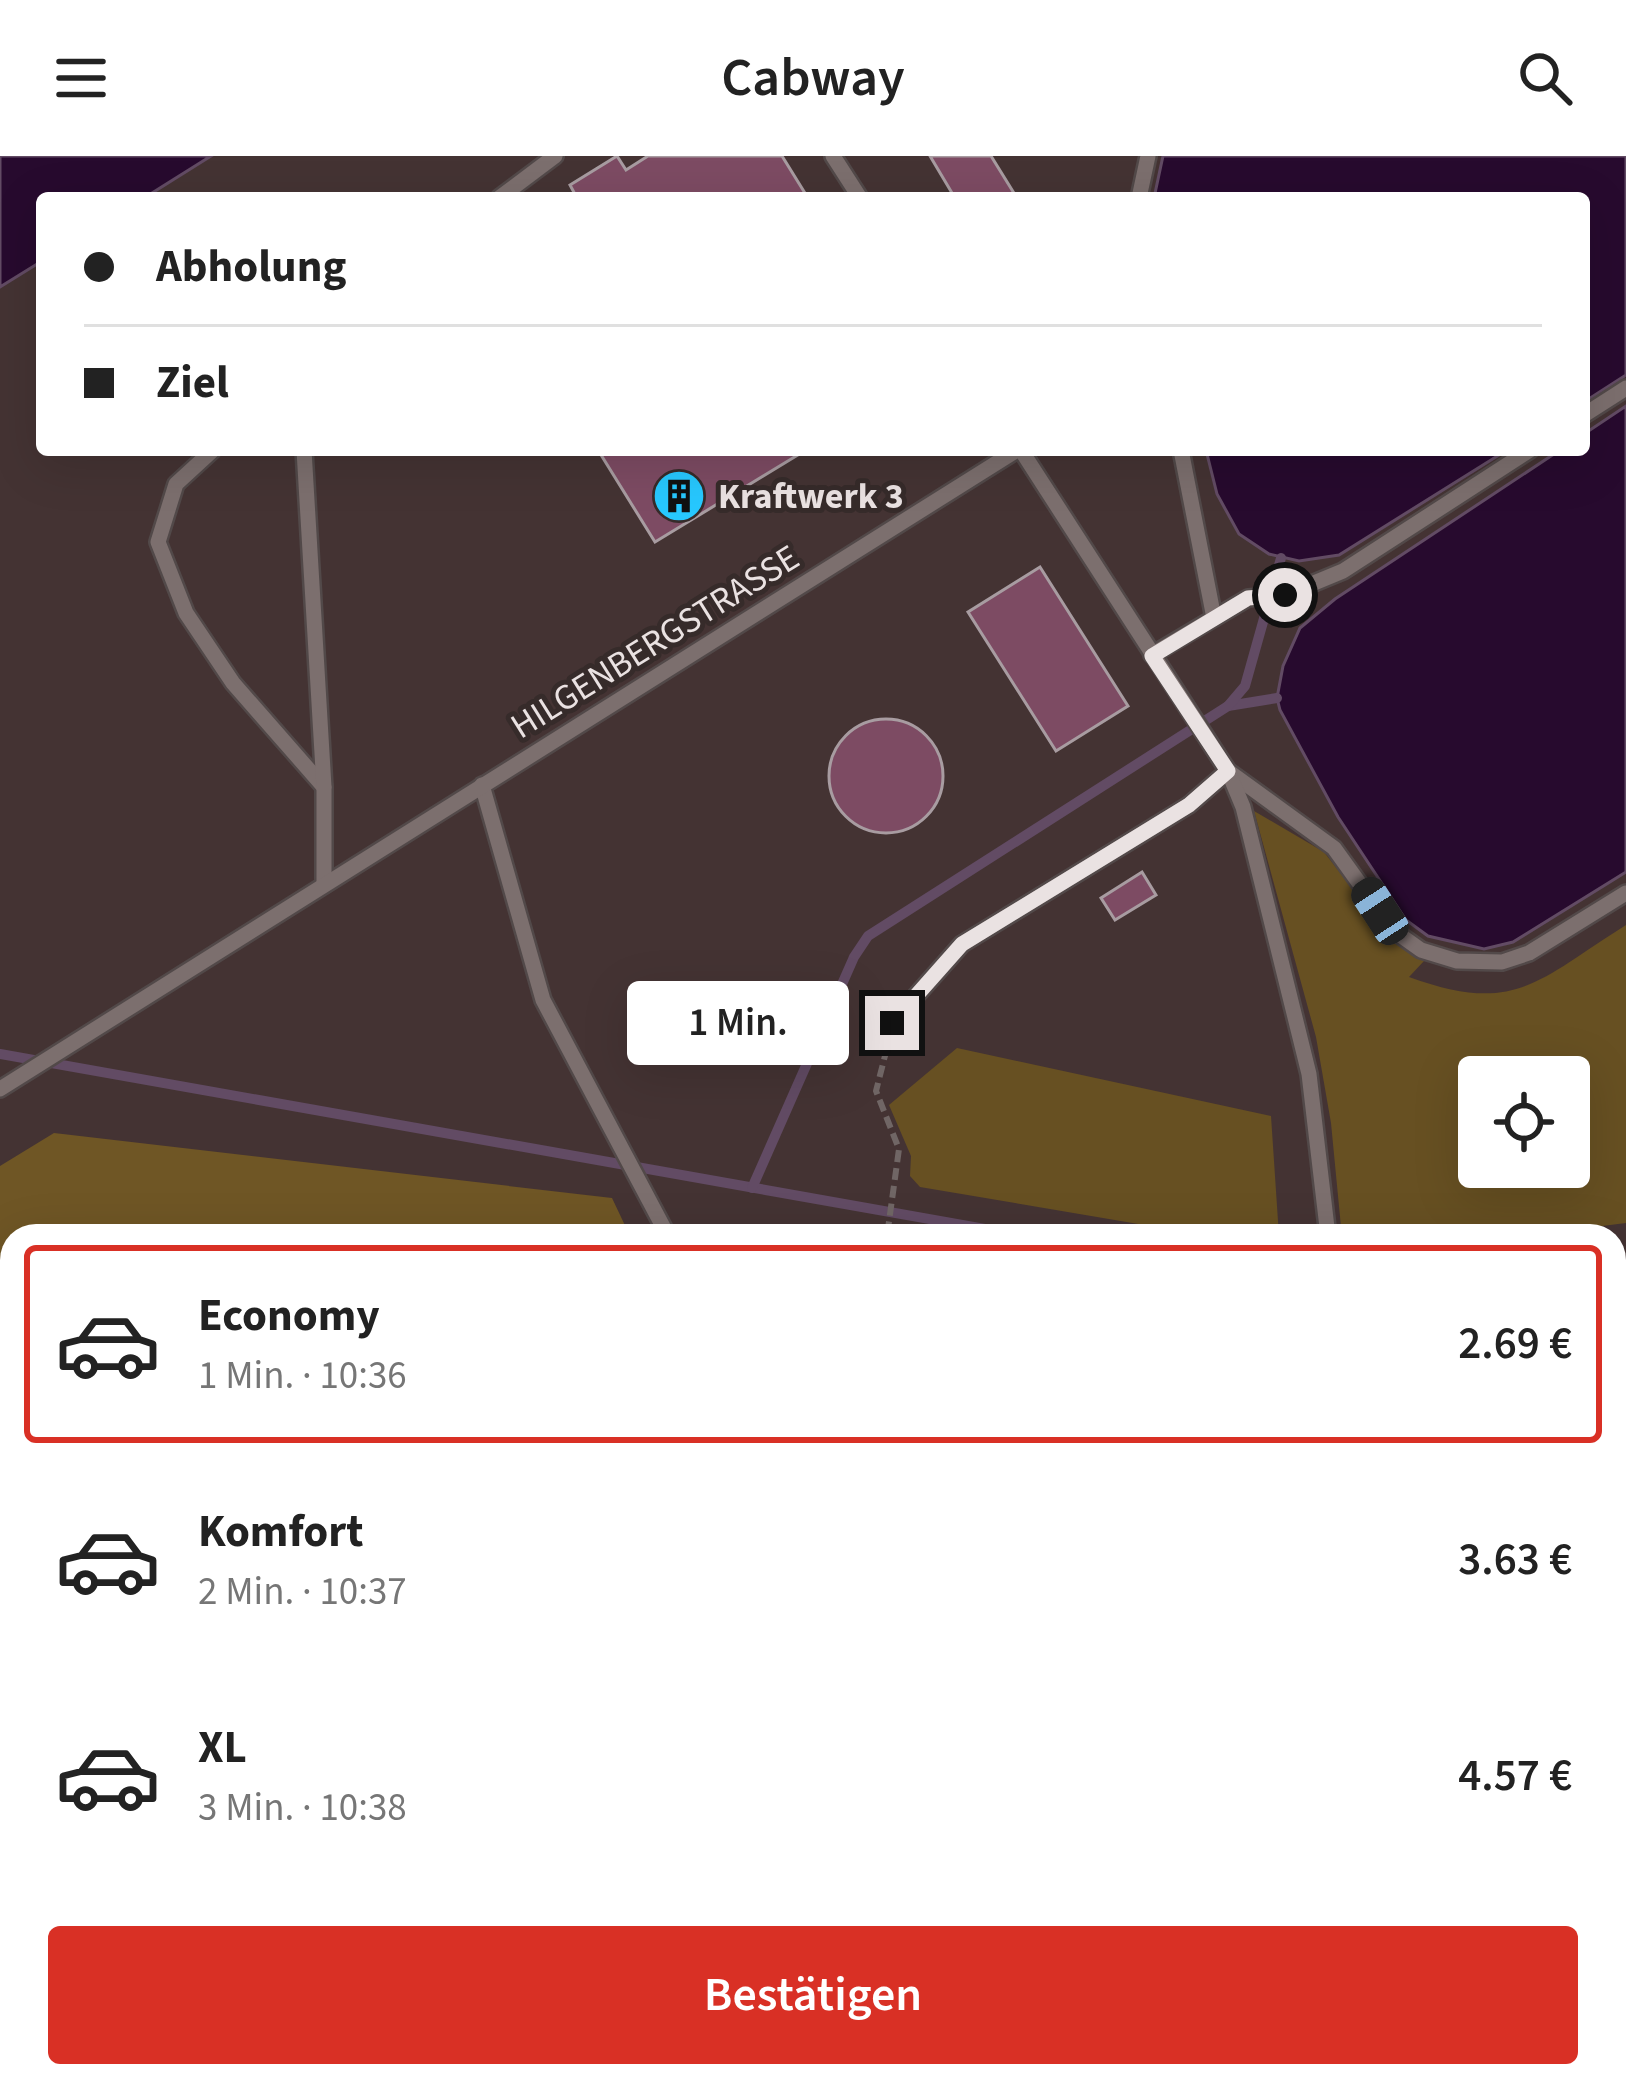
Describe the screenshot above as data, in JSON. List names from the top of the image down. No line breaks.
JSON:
{"streets":{"lane":["HILGENBERGSTRASSE"]},"places":{"building":["Kraftwerk 3"]},"page":{"header":"Cabway","banner":["Abholung","Ziel"],"bubble":"1 Min.","list":[{"name":"Economy","note":"1 Min. · 10:36","value":"2.69 €"},{"name":"Komfort","note":"2 Min. · 10:37","value":"3.63 €"},{"name":"XL","note":"3 Min. · 10:38","value":"4.57 €"}],"buttons":"Bestätigen"}}
